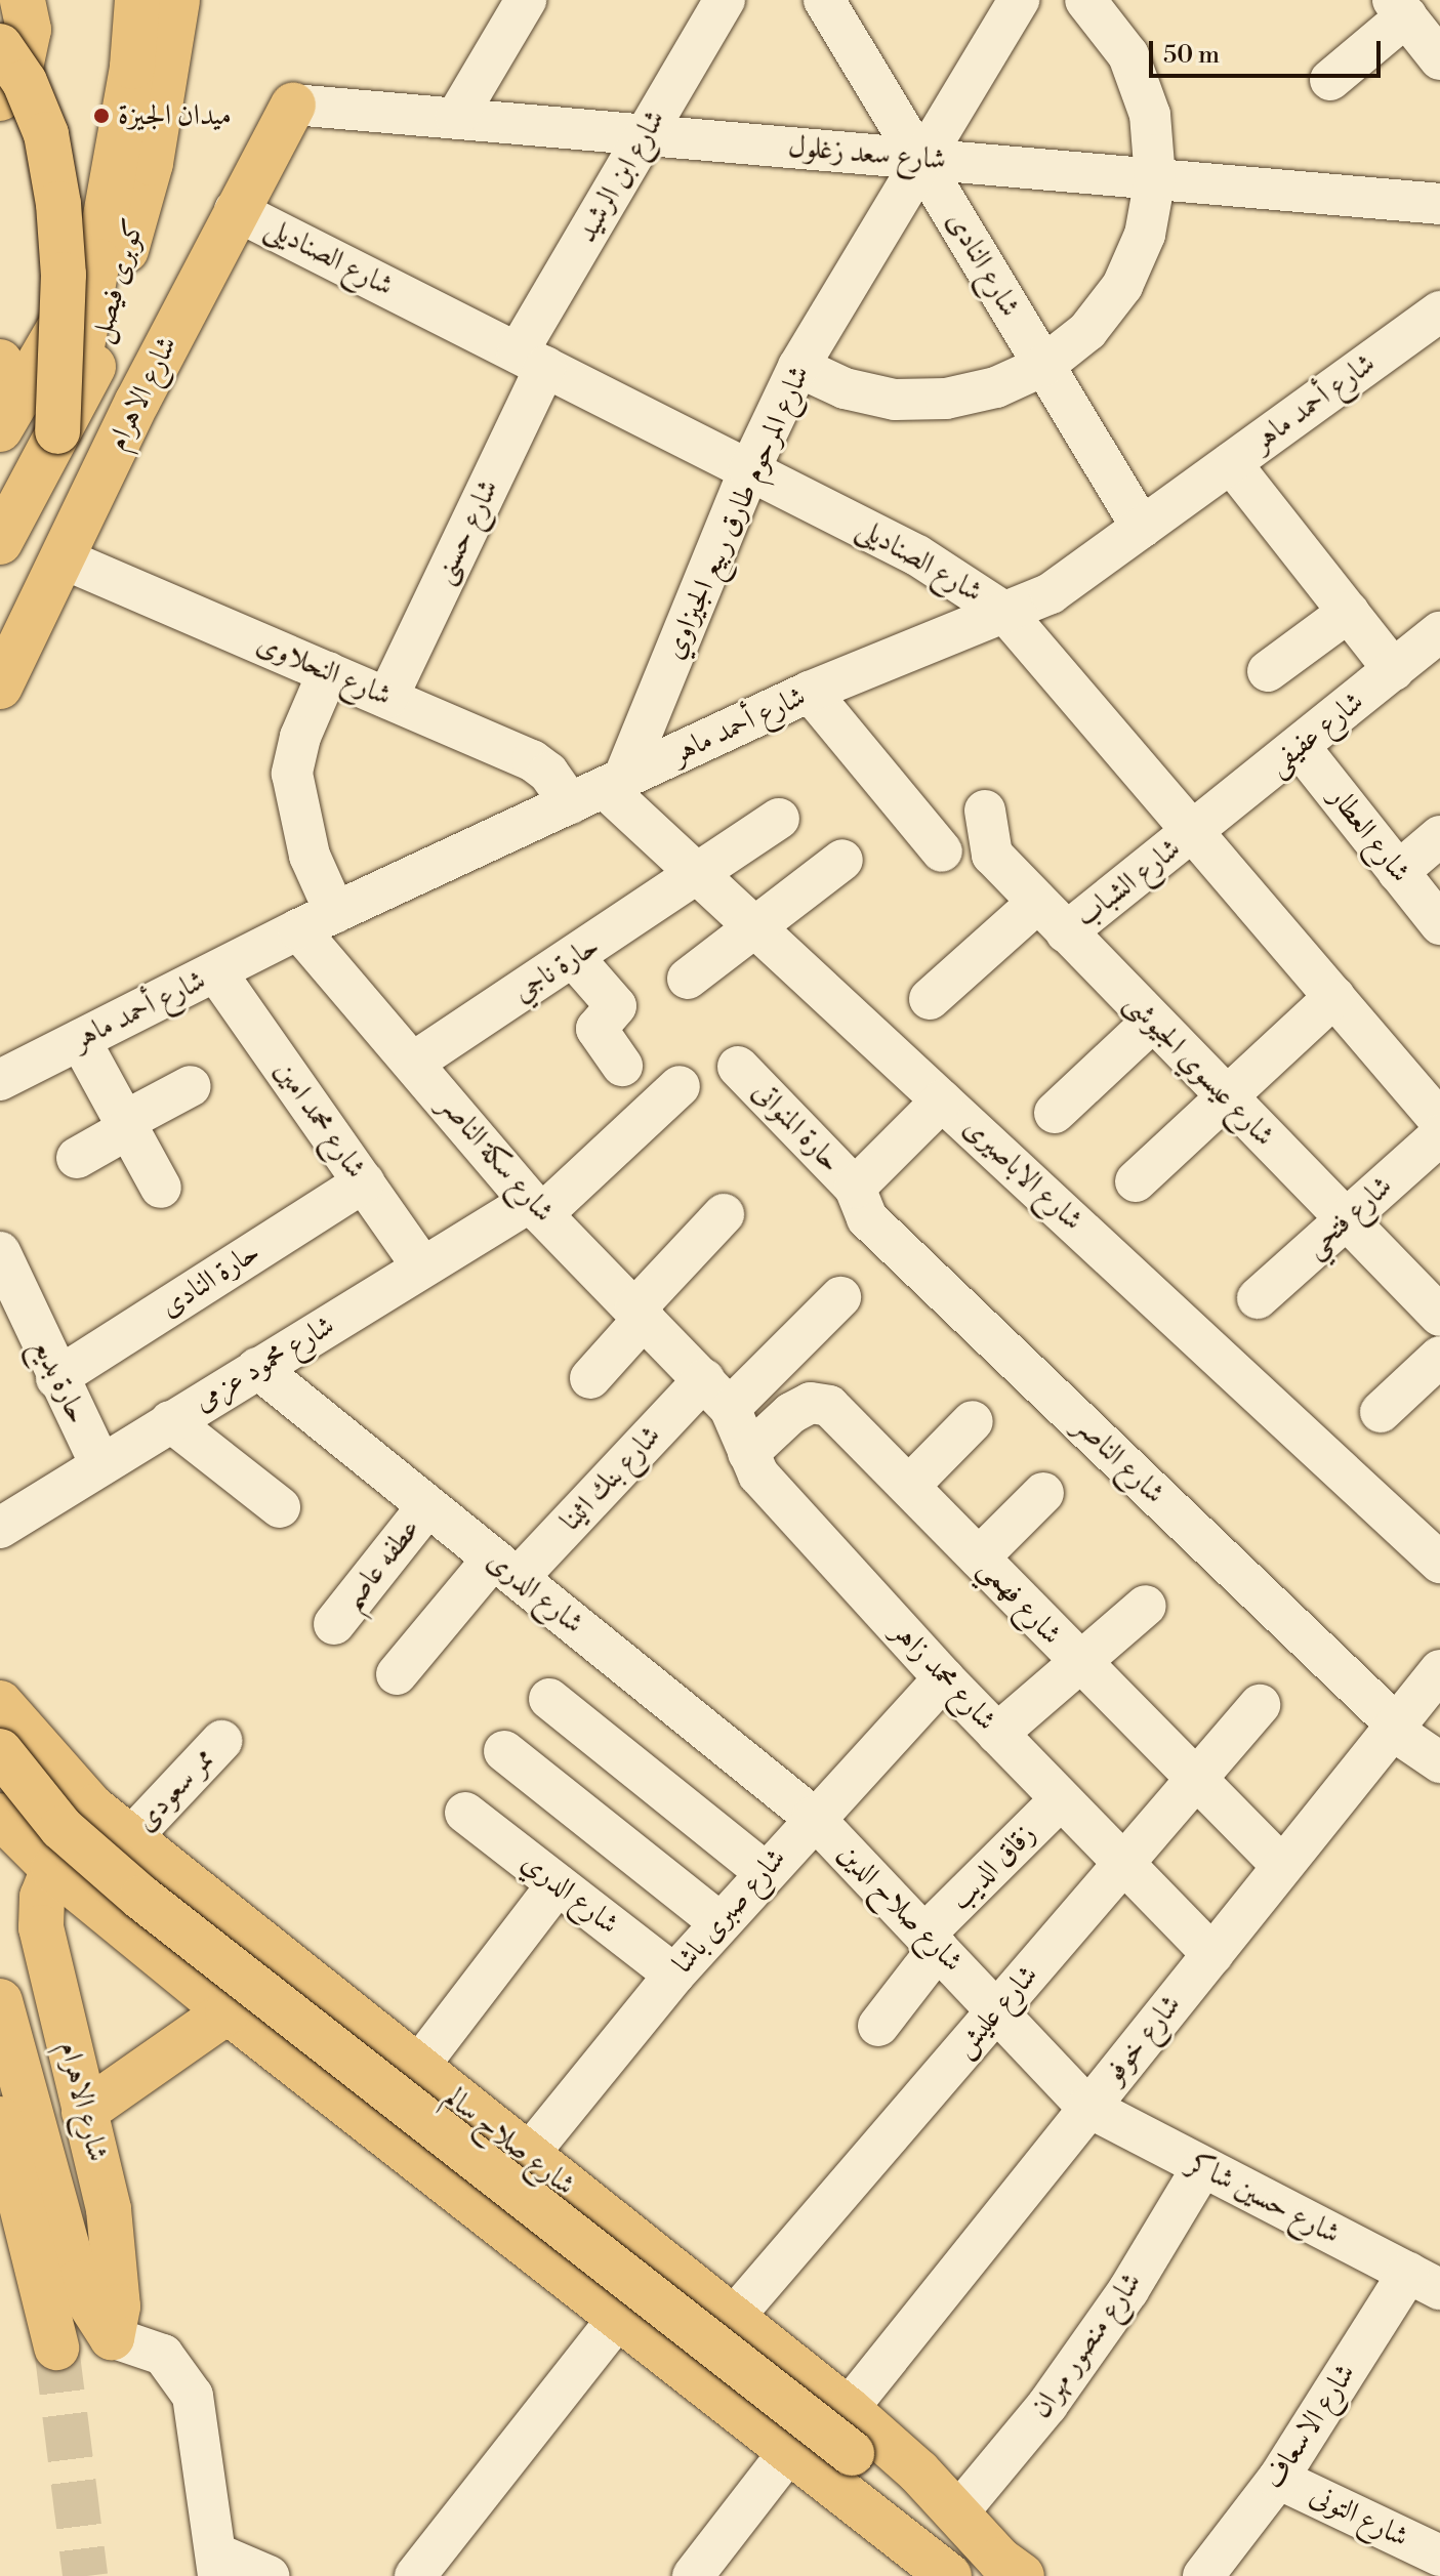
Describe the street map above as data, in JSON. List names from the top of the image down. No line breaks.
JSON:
{"streets":{"main road":["كوبرى فيصل","شارع الاهرام","شارع صلاح سالم"],"street":["شارع سعد زغلول","شارع ابن الرشيد","شارع الصناديلى","شارع النادى","شارع أحمد ماهر","شارع المرحوم طارق ربيع الجيزاوي","شارع حسنى","شارع النحلاوى","شارع عفيفى","شارع العطار","شارع الشباب","حارة ناجي","شارع عيسوي الجيوشى","شارع محمد امين","حارة المنواتى","شارع سكة الناصر","شارع الاباصيرى","شارع فتحي","حارة النادى","شارع محمود عزمى","حارة بديع","شارع الناصر","شارع بنك اثينا","عطفه عاصم","شارع الدرى","شارع فهمي","شارع محمد زاهر","ممر سعودى","زقاق الديب","شارع الدري","شارع صلاح الدين","شارع صبرى باشا","شارع عليش","شارع خوفو","شارع حسين شاكر","شارع منصور مهران","شارع الاسعاف","شارع التونى"]},"crossings":[["شارع سعد زغلول","شارع ابن الرشيد"],["شارع سعد زغلول","شارع النادى"],["شارع سعد زغلول","شارع الاهرام"],["شارع سعد زغلول","شارع المرحوم طارق ربيع الجيزاوي"],["شارع ابن الرشيد","شارع الصناديلى"],["شارع ابن الرشيد","شارع حسنى"],["شارع الصناديلى","شارع الاهرام"],["شارع الصناديلى","شارع أحمد ماهر"],["شارع الصناديلى","شارع المرحوم طارق ربيع الجيزاوي"],["شارع الصناديلى","شارع حسنى"],["شارع الصناديلى","شارع عفيفى"],["شارع الصناديلى","شارع الشباب"],["شارع النادى","شارع أحمد ماهر"],["شارع النادى","شارع المرحوم طارق ربيع الجيزاوي"],["شارع الاهرام","شارع النحلاوى"],["شارع أحمد ماهر","شارع المرحوم طارق ربيع الجيزاوي"],["شارع أحمد ماهر","شارع النحلاوى"],["شارع أحمد ماهر","شارع محمد امين"],["شارع أحمد ماهر","شارع سكة الناصر"],["شارع أحمد ماهر","شارع الاباصيرى"],["شارع المرحوم طارق ربيع الجيزاوي","شارع النحلاوى"],["شارع المرحوم طارق ربيع الجيزاوي","شارع الاباصيرى"],["شارع حسنى","شارع النحلاوى"],["شارع النحلاوى","شارع الاباصيرى"],["شارع عفيفى","شارع العطار"],["شارع عفيفى","شارع الشباب"],["شارع الشباب","شارع عيسوي الجيوشى"],["حارة ناجي","شارع سكة الناصر"],["حارة ناجي","شارع الاباصيرى"],["شارع عيسوي الجيوشى","شارع فتحي"],["شارع محمد امين","حارة النادى"],["شارع محمد امين","شارع محمود عزمى"],["حارة المنواتى","شارع الناصر"],["شارع سكة الناصر","شارع محمود عزمى"],["شارع سكة الناصر","شارع بنك اثينا"],["شارع سكة الناصر","شارع محمد زاهر"],["حارة النادى","حارة بديع"],["شارع محمود عزمى","حارة بديع"],["شارع محمود عزمى","شارع الدرى"],["شارع الناصر","شارع خوفو"],["شارع بنك اثينا","شارع الدرى"],["شارع بنك اثينا","شارع محمد زاهر"],["عطفه عاصم","شارع الدرى"],["شارع الدرى","شارع صلاح الدين"],["شارع الدرى","شارع صبرى باشا"],["شارع فهمي","شارع محمد زاهر"],["شارع فهمي","شارع عليش"],["شارع فهمي","شارع خوفو"],["شارع محمد زاهر","زقاق الديب"],["شارع محمد زاهر","شارع صبرى باشا"],["شارع محمد زاهر","شارع عليش"],["شارع محمد زاهر","شارع خوفو"],["ممر سعودى","شارع صلاح سالم"],["زقاق الديب","شارع صلاح الدين"],["شارع الدري","شارع صبرى باشا"],["شارع صلاح الدين","شارع صبرى باشا"],["شارع صلاح الدين","شارع عليش"],["شارع صلاح الدين","شارع خوفو"],["شارع صلاح الدين","شارع حسين شاكر"],["شارع صبرى باشا","شارع صلاح سالم"],["شارع عليش","شارع صلاح سالم"],["شارع خوفو","شارع صلاح سالم"],["شارع خوفو","شارع حسين شاكر"],["شارع صلاح سالم","شارع منصور مهران"],["شارع حسين شاكر","شارع منصور مهران"],["شارع حسين شاكر","شارع الاسعاف"],["شارع الاسعاف","شارع التونى"]],"places":["ميدان الجيزة"],"scale_bar":"50 m"}
